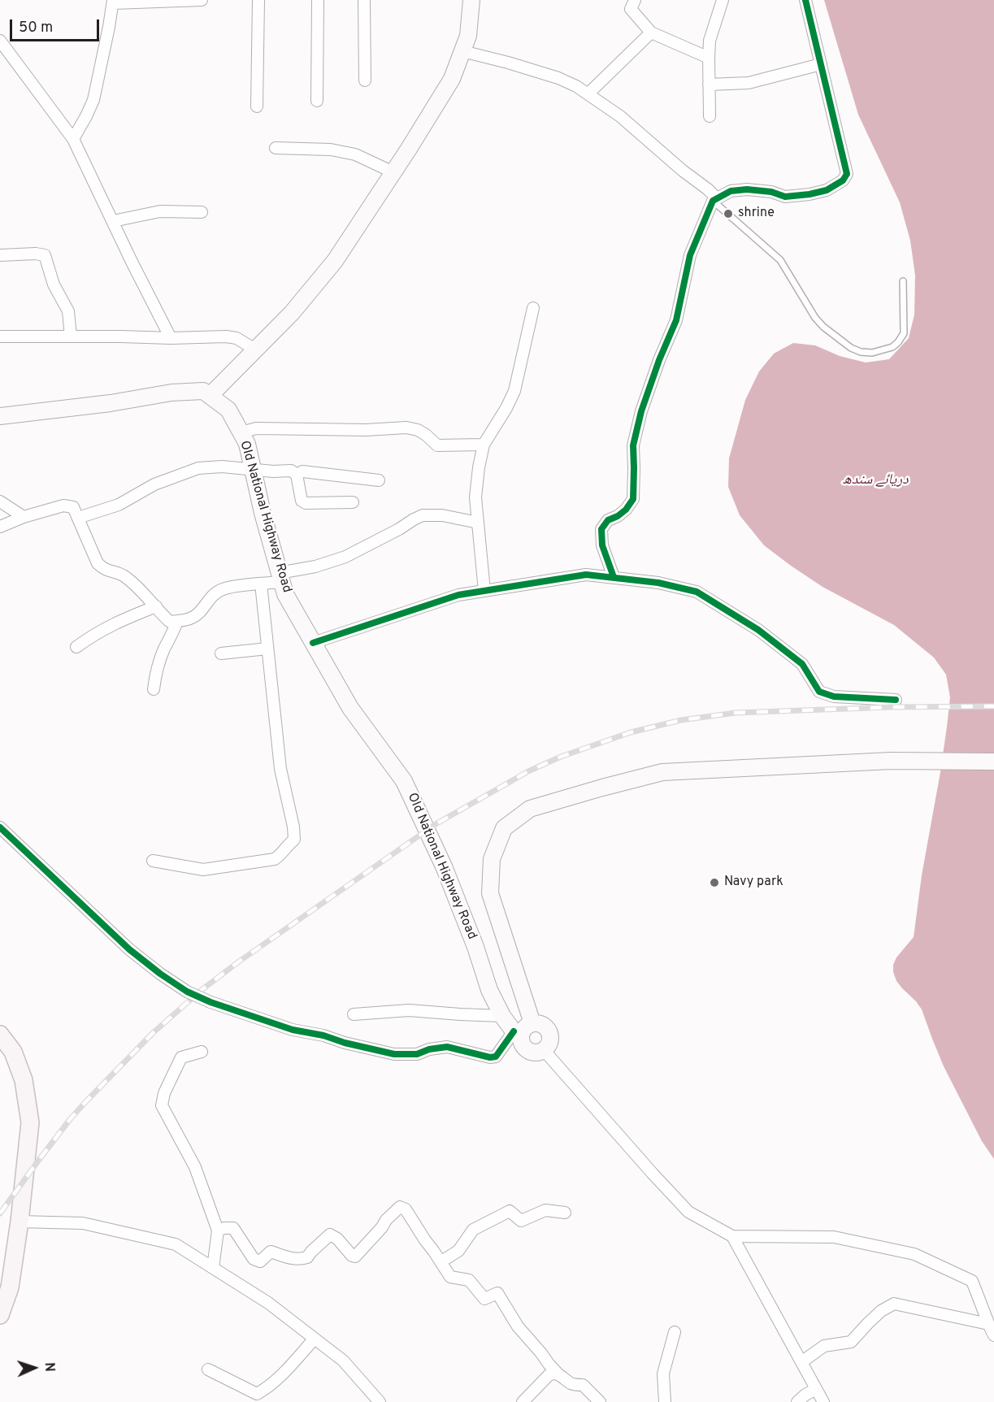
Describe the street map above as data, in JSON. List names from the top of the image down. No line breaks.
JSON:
{"streets":{"main road":["Old National Highway Road"]},"water":["دریائے سندھ"],"places":["shrine","Navy park"],"scale_bar":"50 m","north":"right"}
